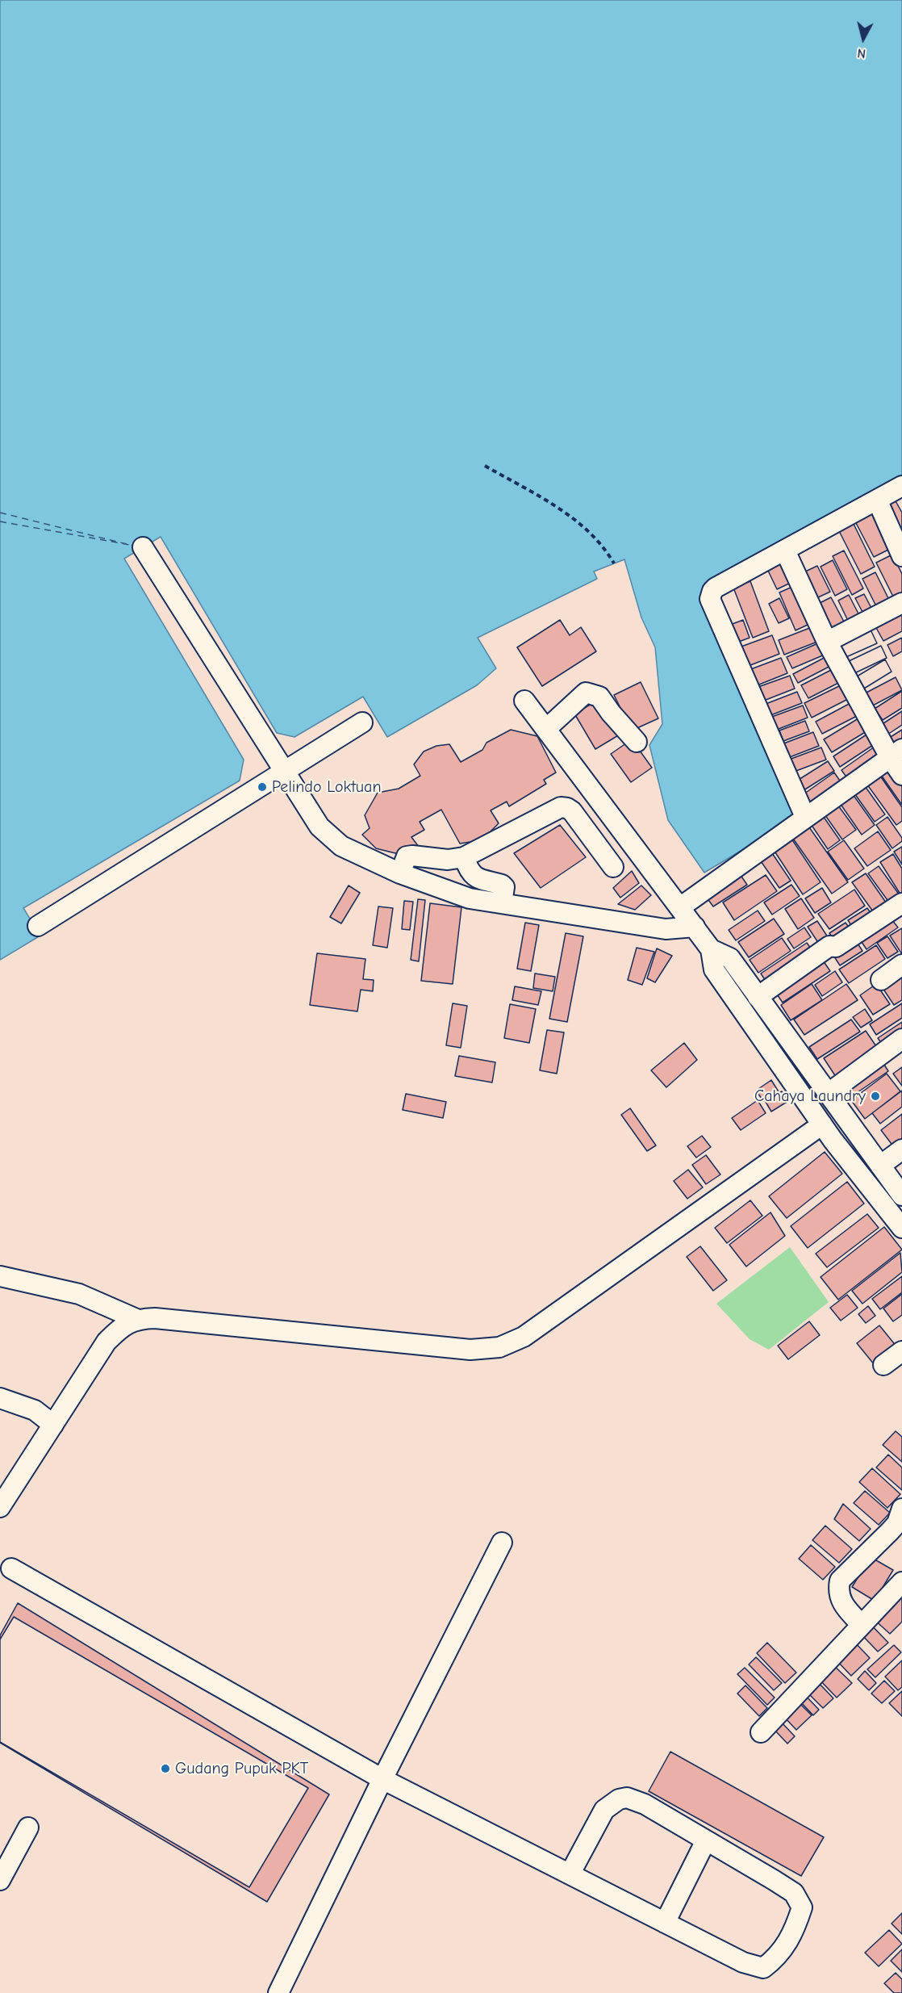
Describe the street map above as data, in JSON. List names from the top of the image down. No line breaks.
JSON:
{"places":["Pelindo Loktuan","Cahaya Laundry","Gudang Pupuk PKT"],"north":"bottom"}
